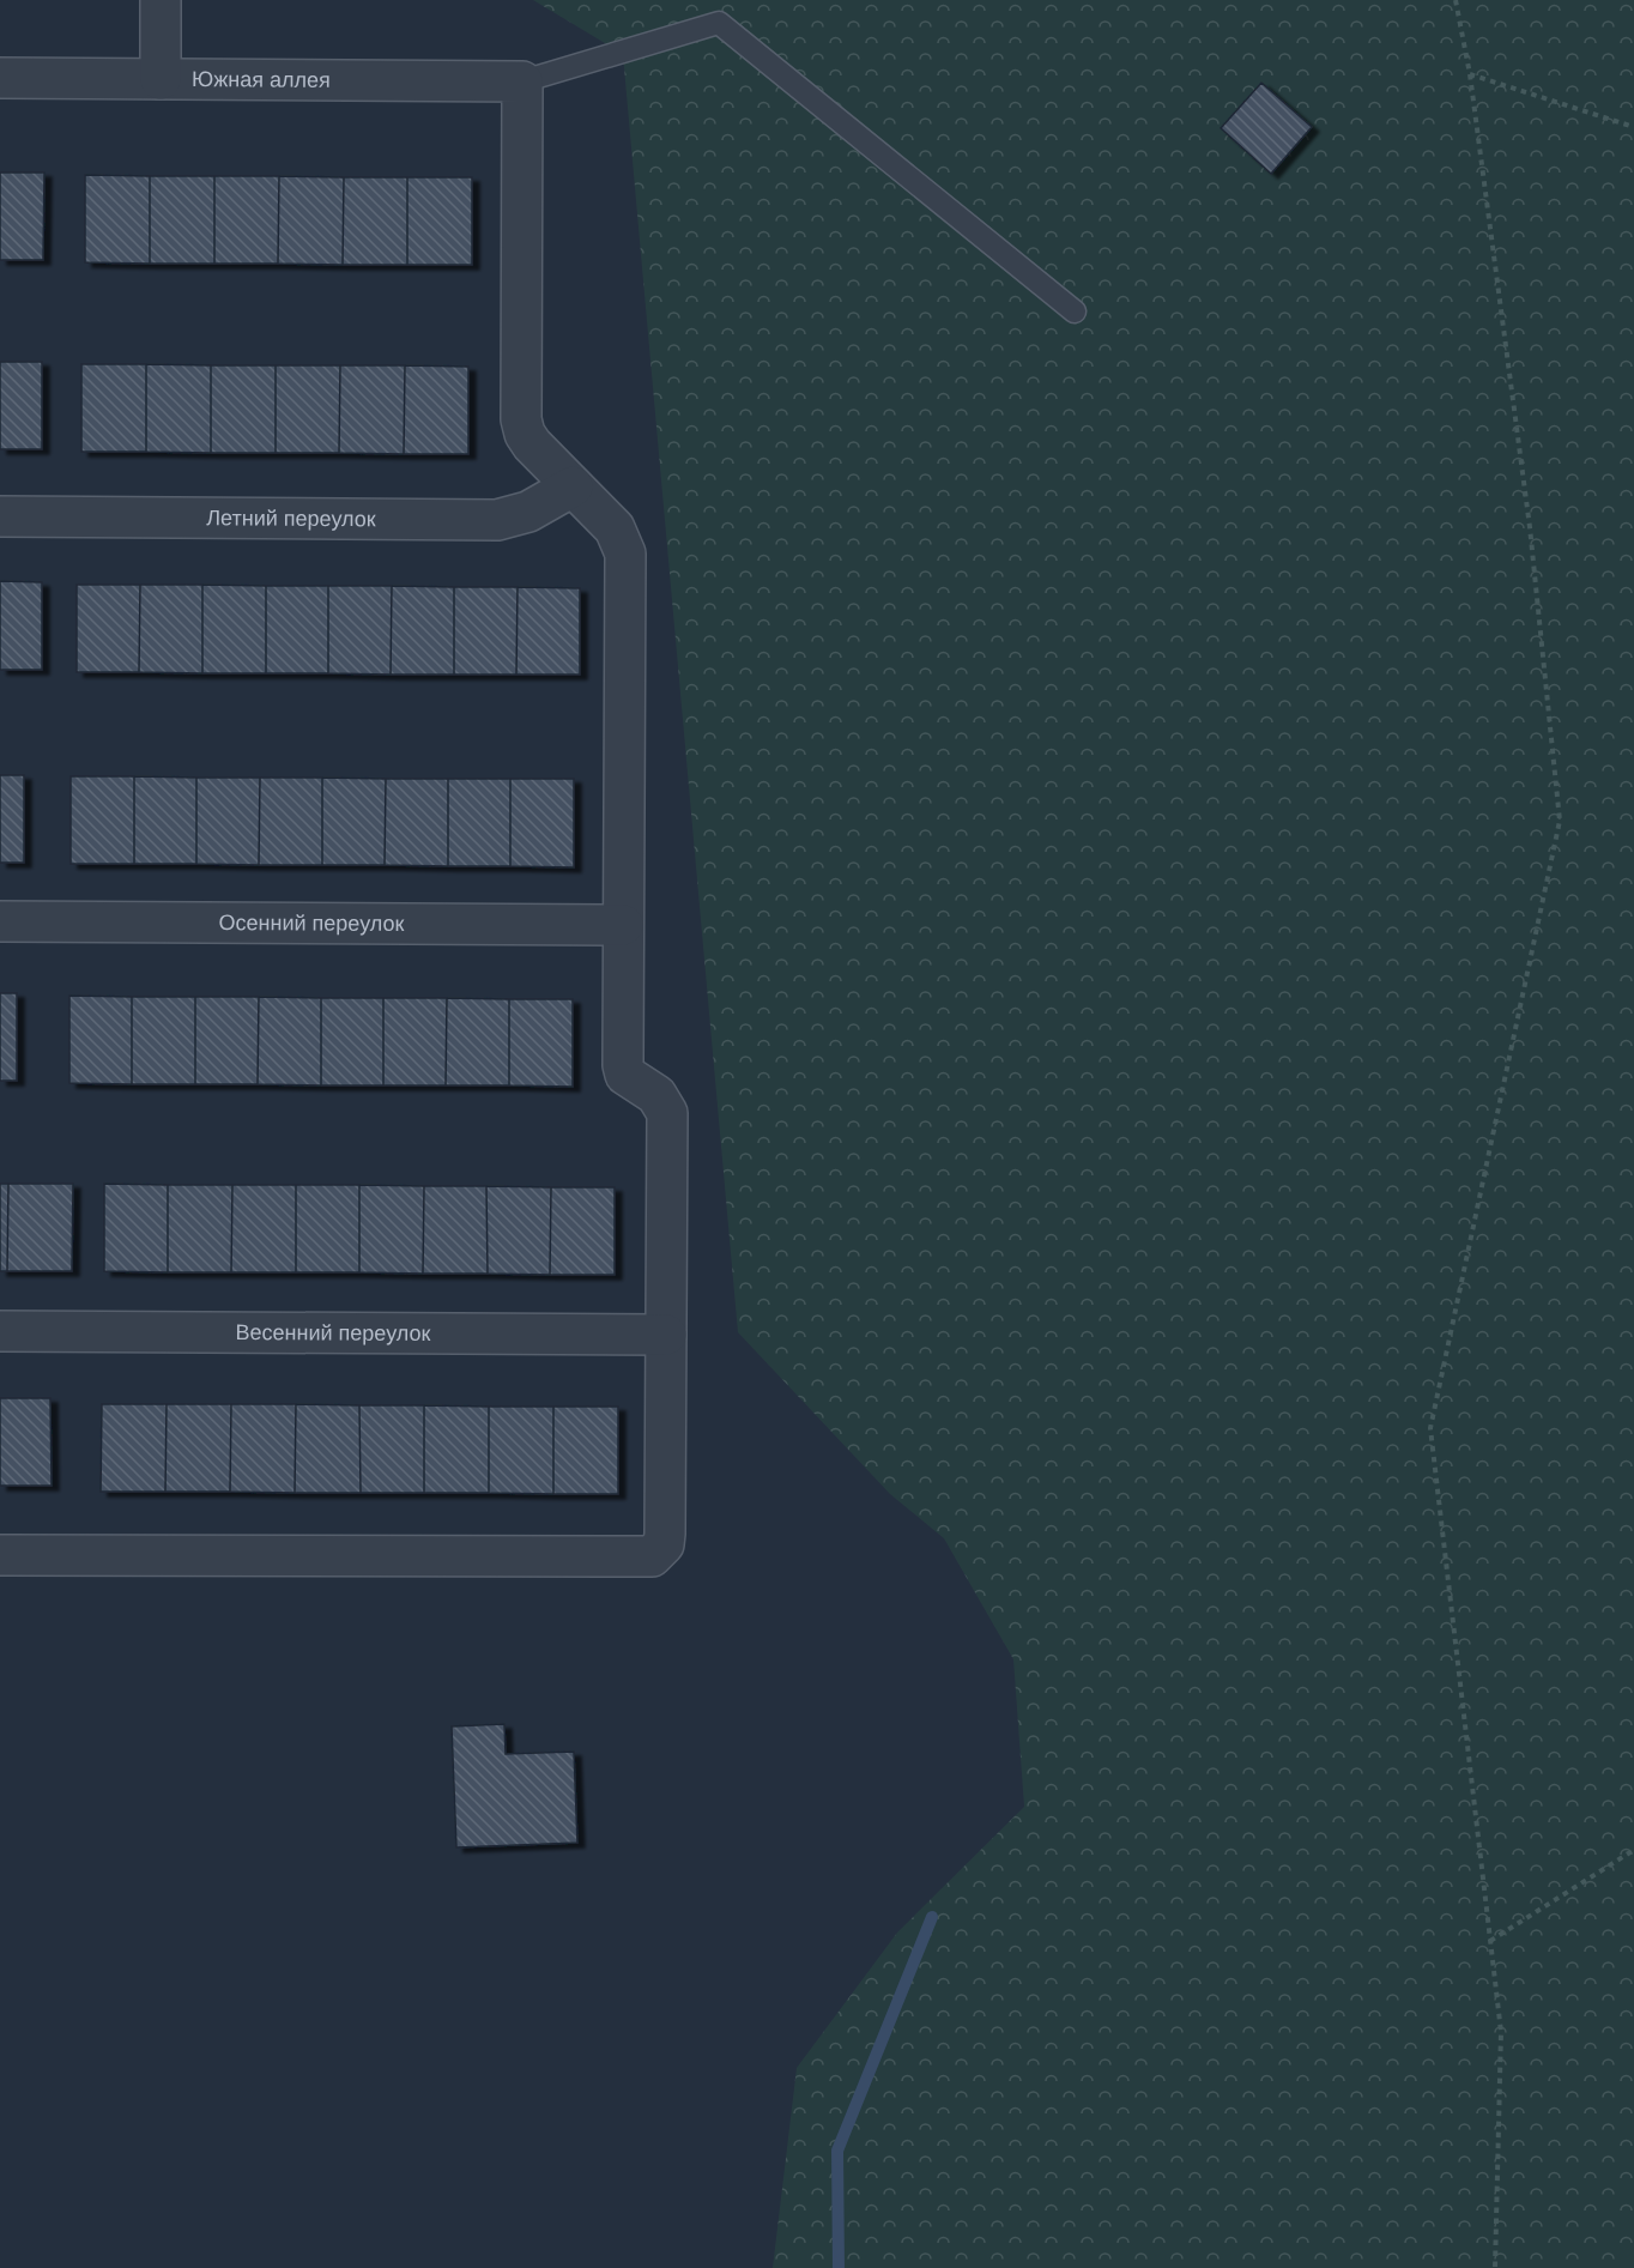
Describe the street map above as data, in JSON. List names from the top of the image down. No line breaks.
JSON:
{"streets":{"street":["Южная аллея","Летний переулок","Осенний переулок","Весенний переулок"]}}
